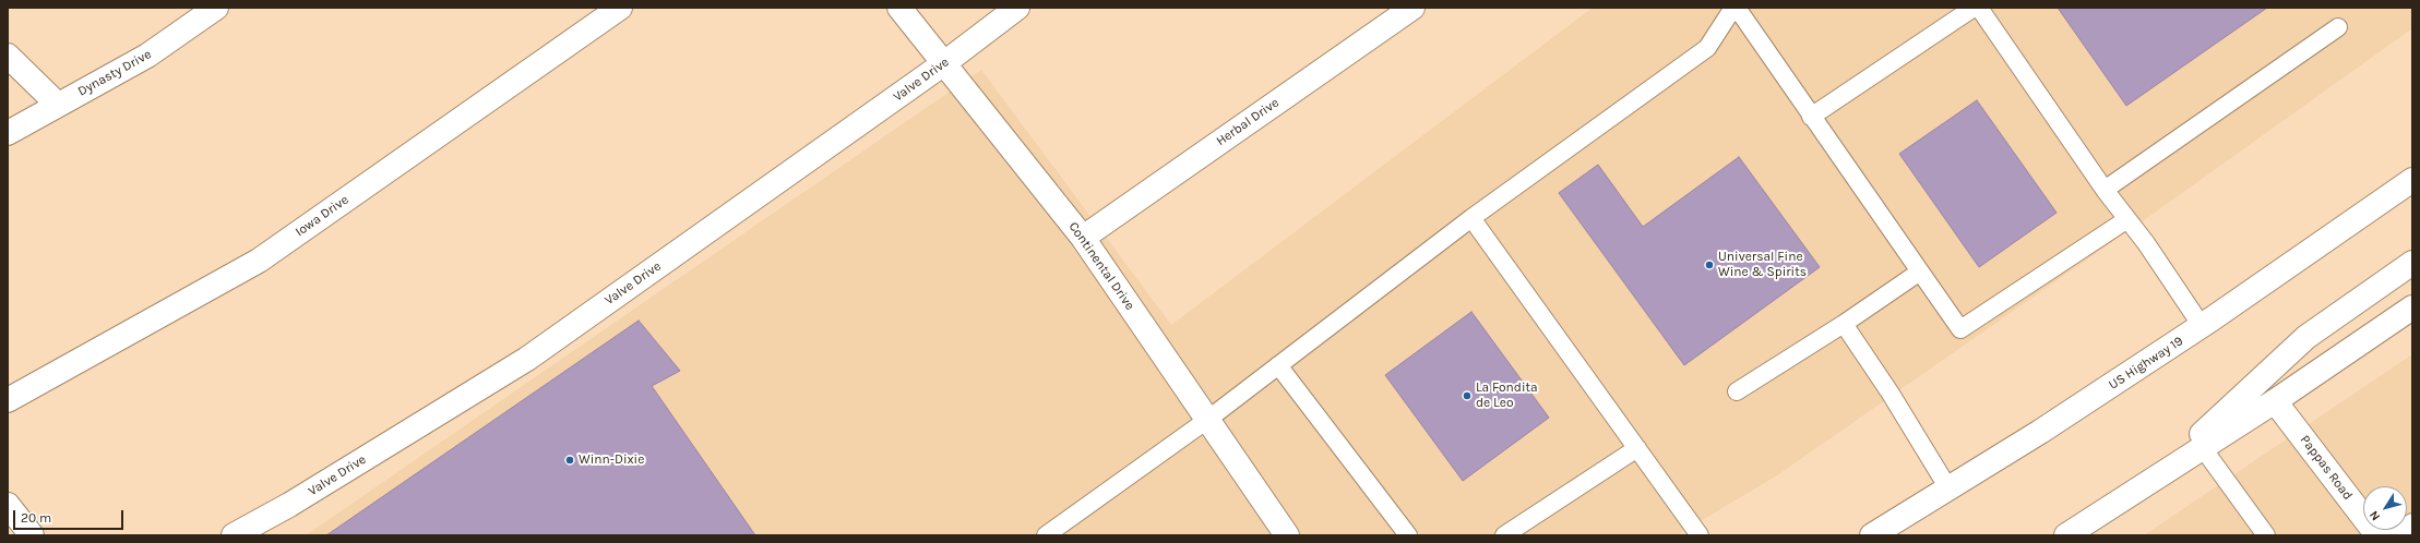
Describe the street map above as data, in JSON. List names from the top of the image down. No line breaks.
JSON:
{"streets":{"main road":["Dynasty Drive","Valve Drive","Herbal Drive","Iowa Drive","Continental Drive","US Highway 19","Pappas Road"]},"crossings":[["Valve Drive","Continental Drive"],["Herbal Drive","Continental Drive"]],"places":["Universal Fine Wine & Spirits","La Fondita de Leo","Winn-Dixie"],"scale_bar":"20 m","north":"bottom left"}
